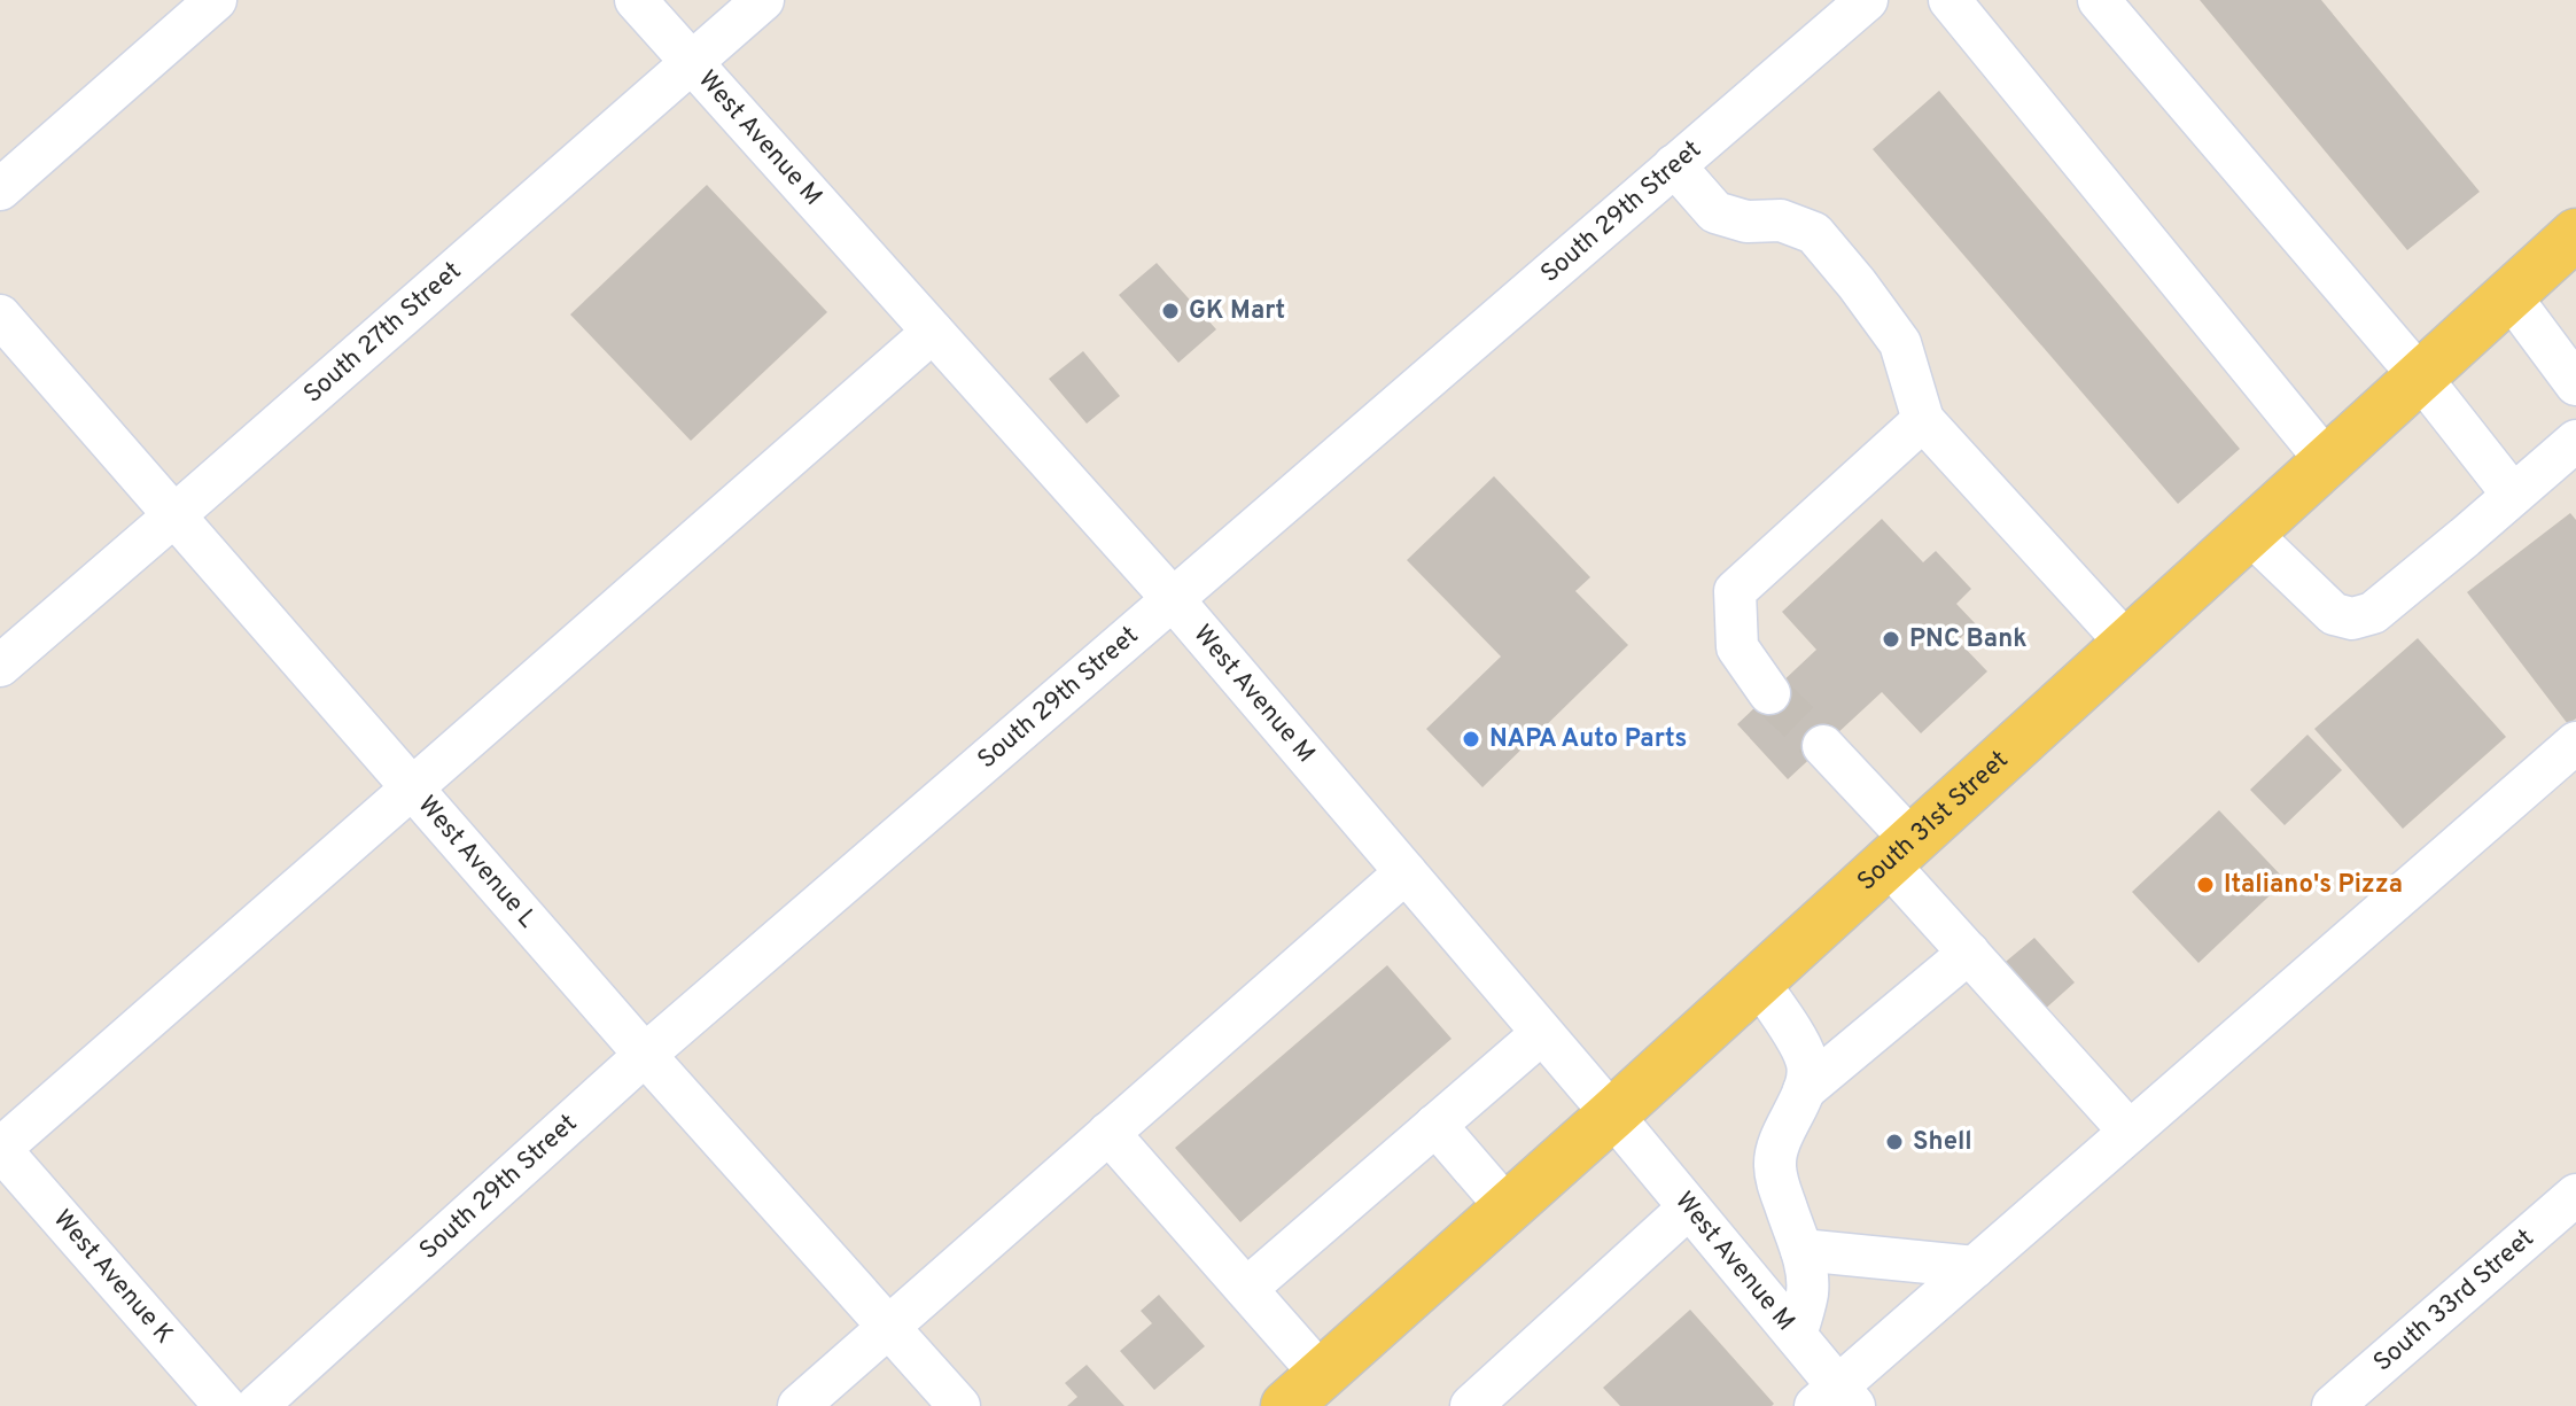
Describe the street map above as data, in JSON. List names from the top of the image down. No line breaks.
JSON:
{"streets":{"main road":["South 31st Street"],"street":["West Avenue M","South 29th Street","South 27th Street","West Avenue L","West Avenue K","South 33rd Street"]},"crossings":[["West Avenue M","South 29th Street"],["West Avenue M","South 27th Street"],["West Avenue M","South 31st Street"],["South 29th Street","West Avenue L"],["South 27th Street","West Avenue L"]],"places":["GK Mart","PNC Bank","NAPA Auto Parts","Italiano's Pizza","Shell"]}
